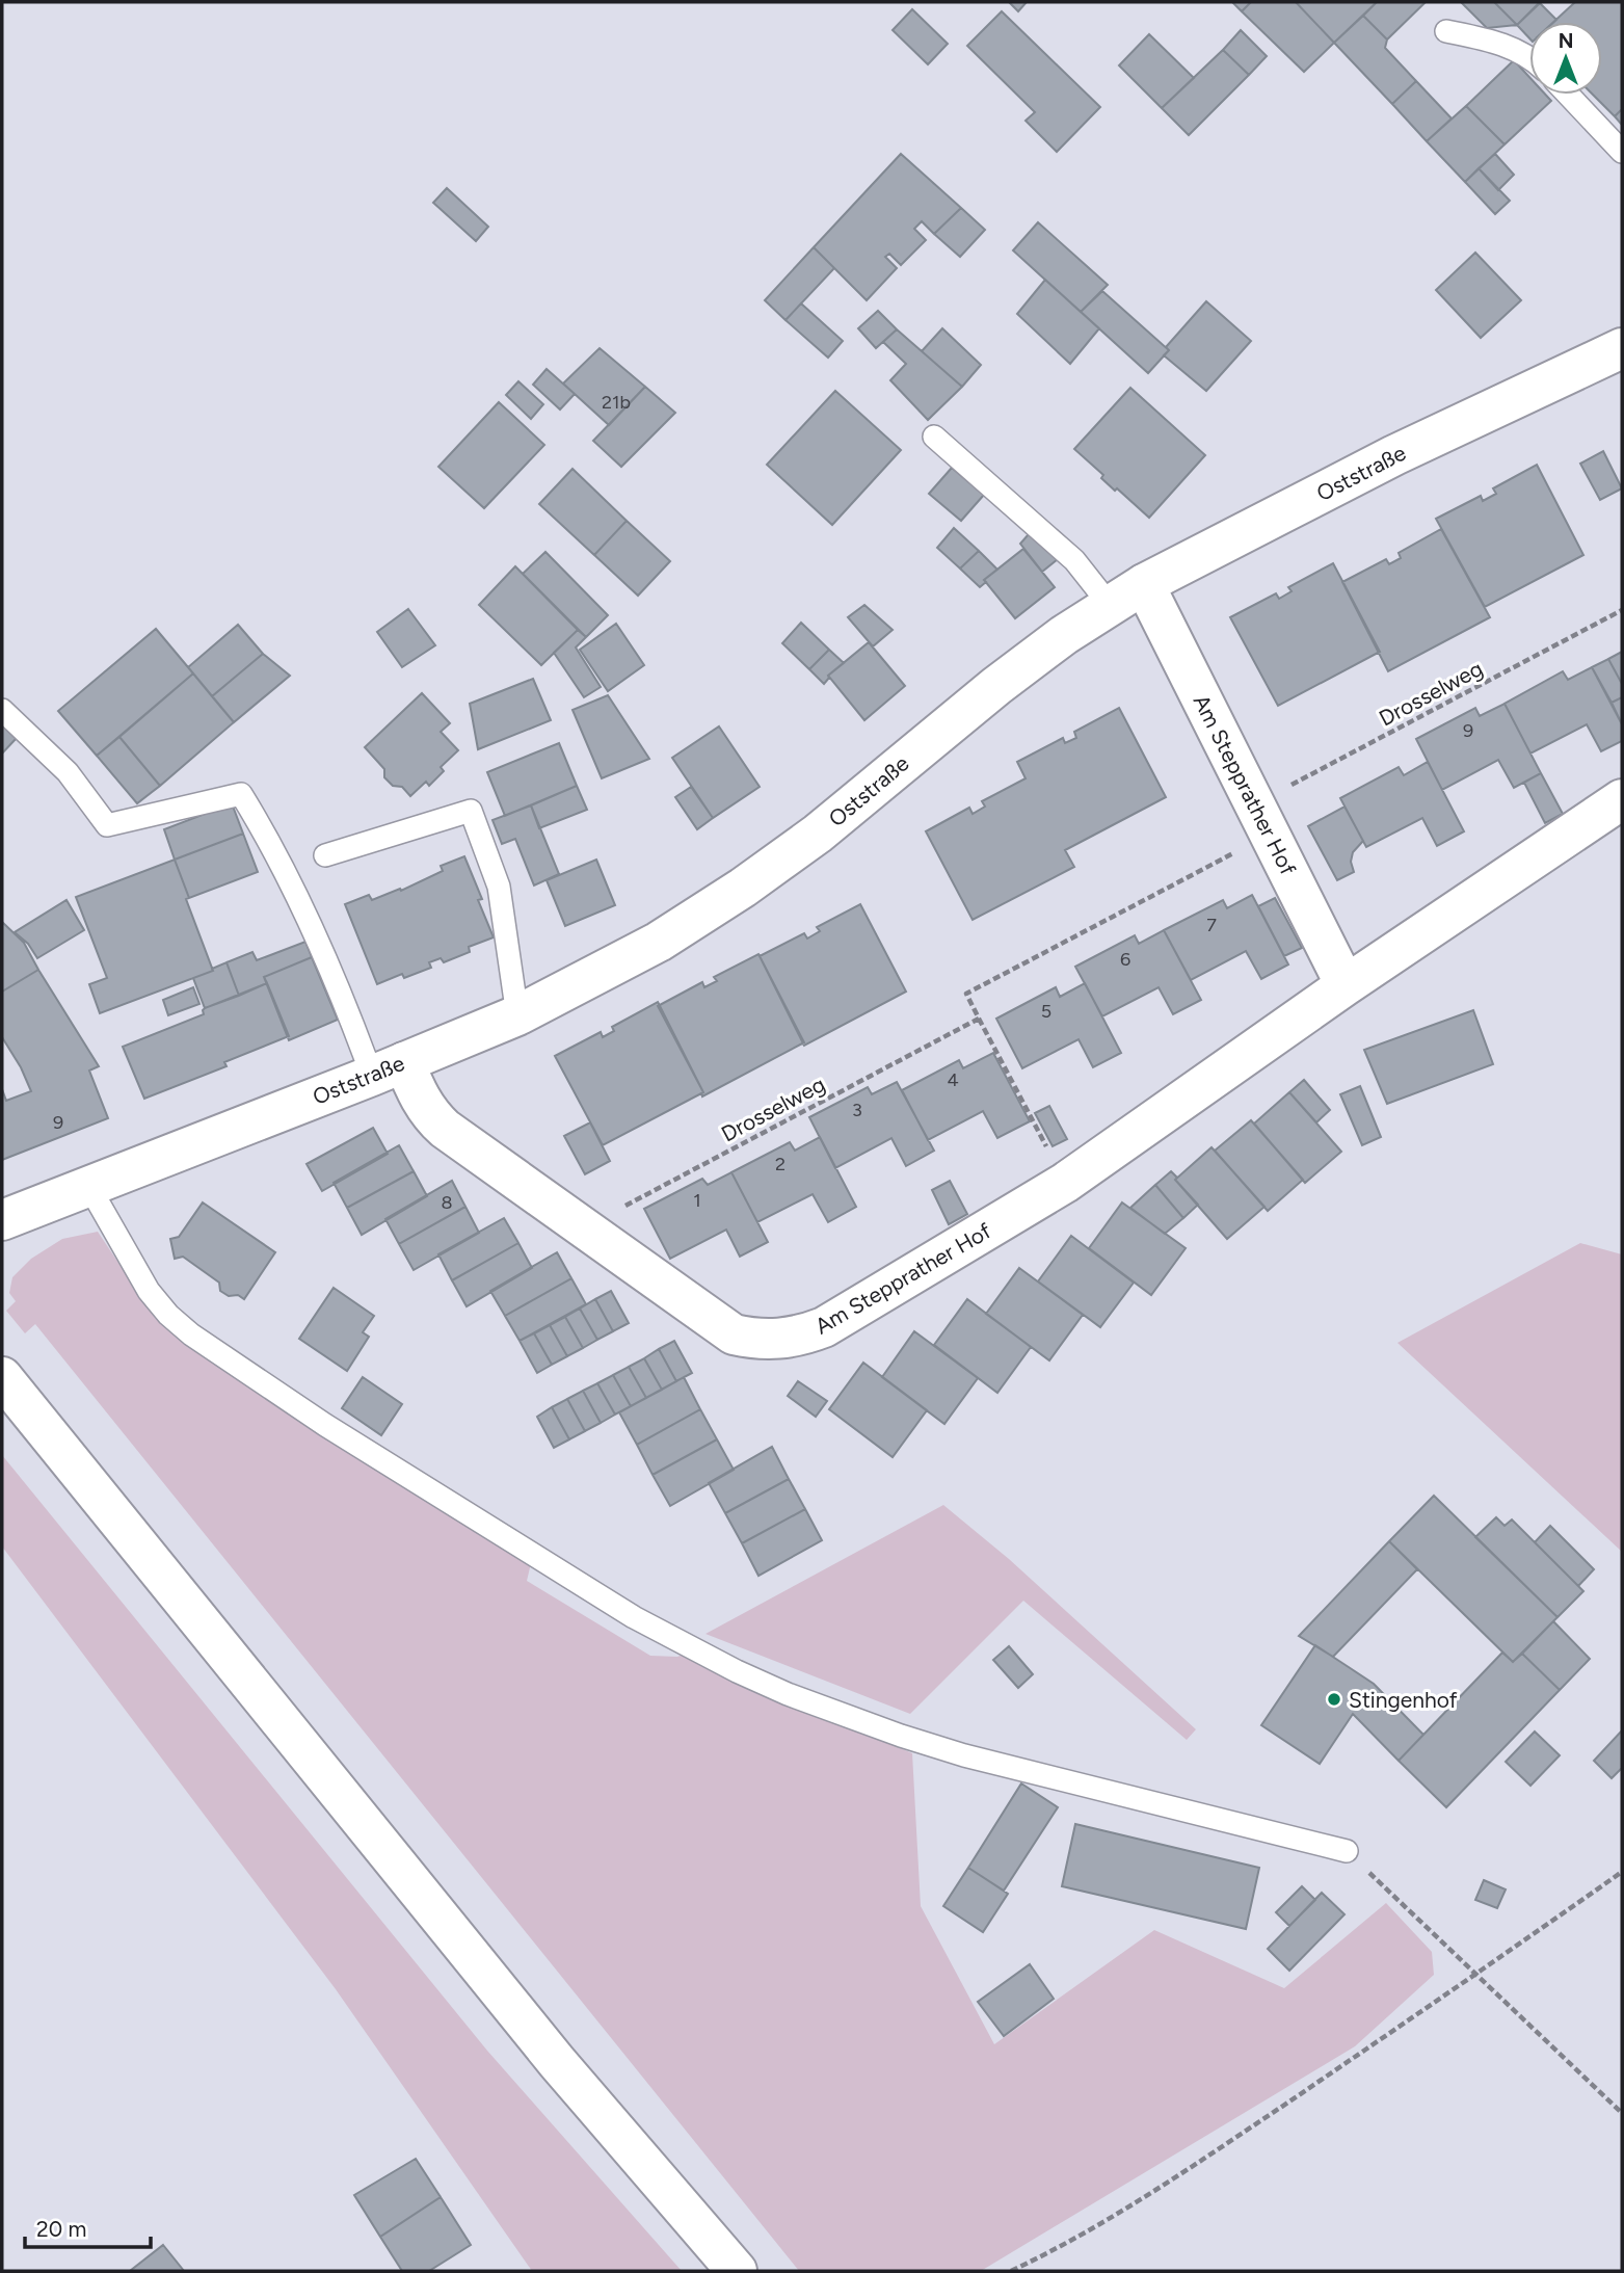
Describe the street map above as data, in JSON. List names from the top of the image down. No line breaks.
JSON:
{"streets":{"street":["Oststraße","Am Stepprather Hof"],"path":["Drosselweg"]},"crossings":[["Oststraße","Am Stepprather Hof"],["Drosselweg","Am Stepprather Hof"]],"places":["Stingenhof"],"house_numbers":["21b","9","7","6","5","4","3","9","2","1","8"],"scale_bar":"20 m","north":"top"}
